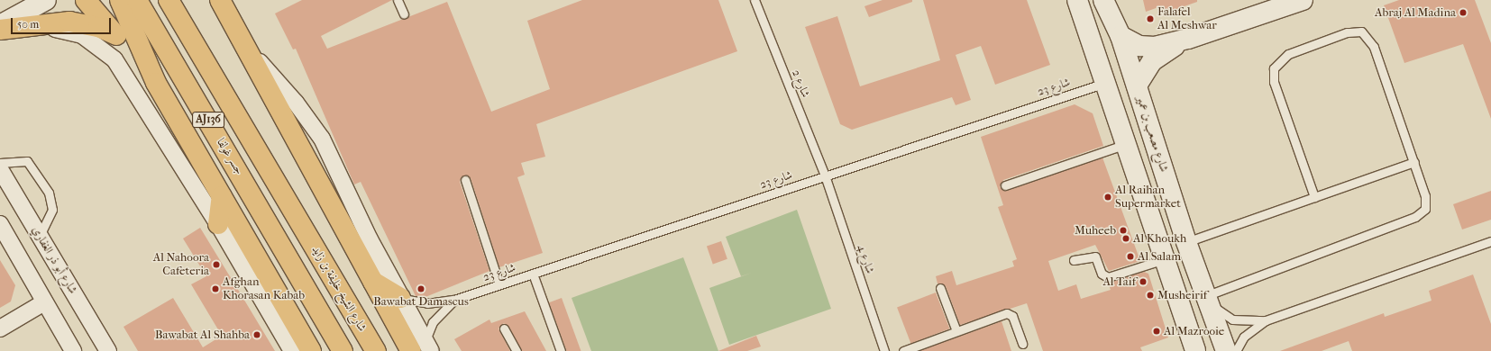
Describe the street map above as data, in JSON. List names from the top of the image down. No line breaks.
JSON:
{"streets":{"main road":["AJ136","جسر غولفا","شارع الشيخ خليفة بن زايد"],"street":["شارع مصعب بن عمير","شارع أبو ذر الغفاري"],"lane":["شارع 2","شارع 23","شارع 4"]},"crossings":[["شارع 2","شارع 23"],["شارع 2","شارع 4"],["شارع 23","شارع 4"]],"places":["Abraj Al Madina","Falafel Al Meshwar","Al Raihan Supermarket","Muheeb","Al Khoukh","Al Salam","Al Nahoora Cafeteria","Al Taif","Afghan Khorasan Kabab","Bawabat Damascus","Musheirif","Al Mazrooie","Bawabat Al Shahba"],"scale_bar":"50 m"}
